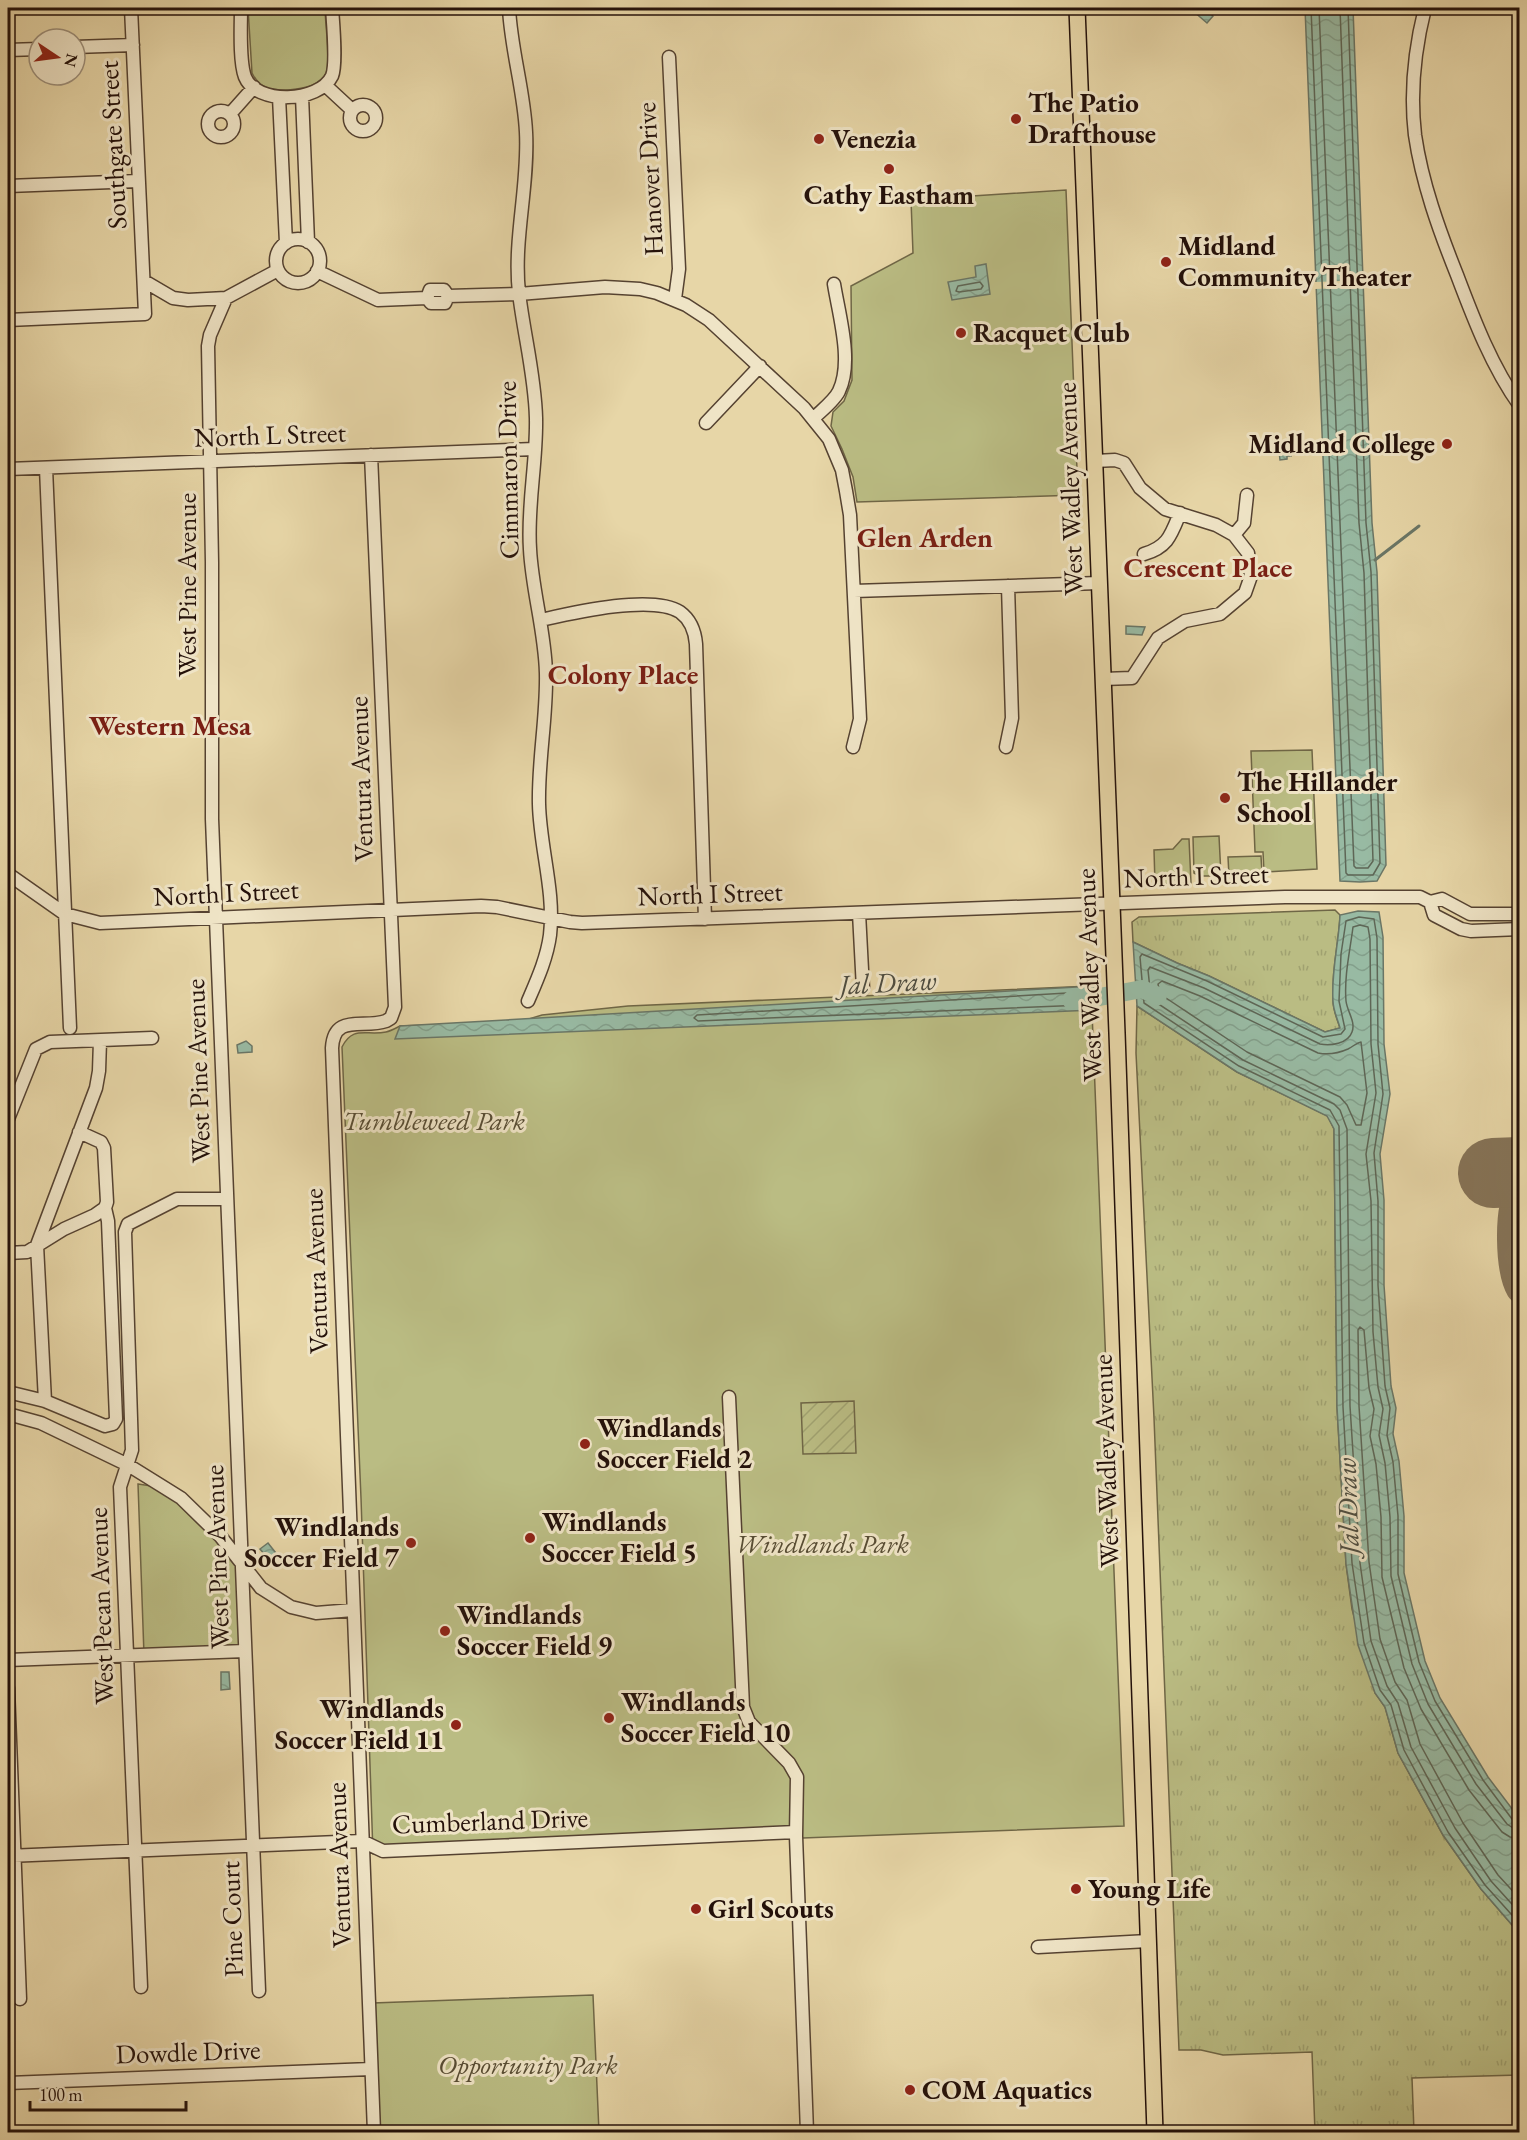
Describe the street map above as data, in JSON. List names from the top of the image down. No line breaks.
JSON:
{"streets":{"main road":["West Wadley Avenue"],"street":["Southgate Street","Hanover Drive","North L Street","Cimmaron Drive","West Pine Avenue","Ventura Avenue","North I Street","West Pecan Avenue","Cumberland Drive","Pine Court","Dowdle Drive"]},"crossings":[["North L Street","Cimmaron Drive"],["North L Street","West Pine Avenue"],["North L Street","Ventura Avenue"],["Cimmaron Drive","North I Street"],["West Wadley Avenue","North I Street"],["West Pine Avenue","North I Street"],["West Pine Avenue","West Pecan Avenue"],["West Pine Avenue","Cumberland Drive"],["West Pine Avenue","Pine Court"],["Ventura Avenue","North I Street"],["Ventura Avenue","Cumberland Drive"],["Ventura Avenue","Dowdle Drive"],["West Pecan Avenue","Cumberland Drive"],["Cumberland Drive","Pine Court"]],"districts":["Glen Arden","Crescent Place","Colony Place","Western Mesa"],"water":["Jal Draw"],"parks":["Tumbleweed Park","Windlands Park","Opportunity Park"],"places":["The Patio Drafthouse","Venezia","Cathy Eastham","Midland Community Theater","Racquet Club","Midland College","The Hillander School","Windlands Soccer Field 2","Windlands Soccer Field 5","Windlands Soccer Field 7","Windlands Soccer Field 9","Windlands Soccer Field 10","Windlands Soccer Field 11","Young Life","Girl Scouts","COM Aquatics"],"scale_bar":"100 m","north":"right"}
